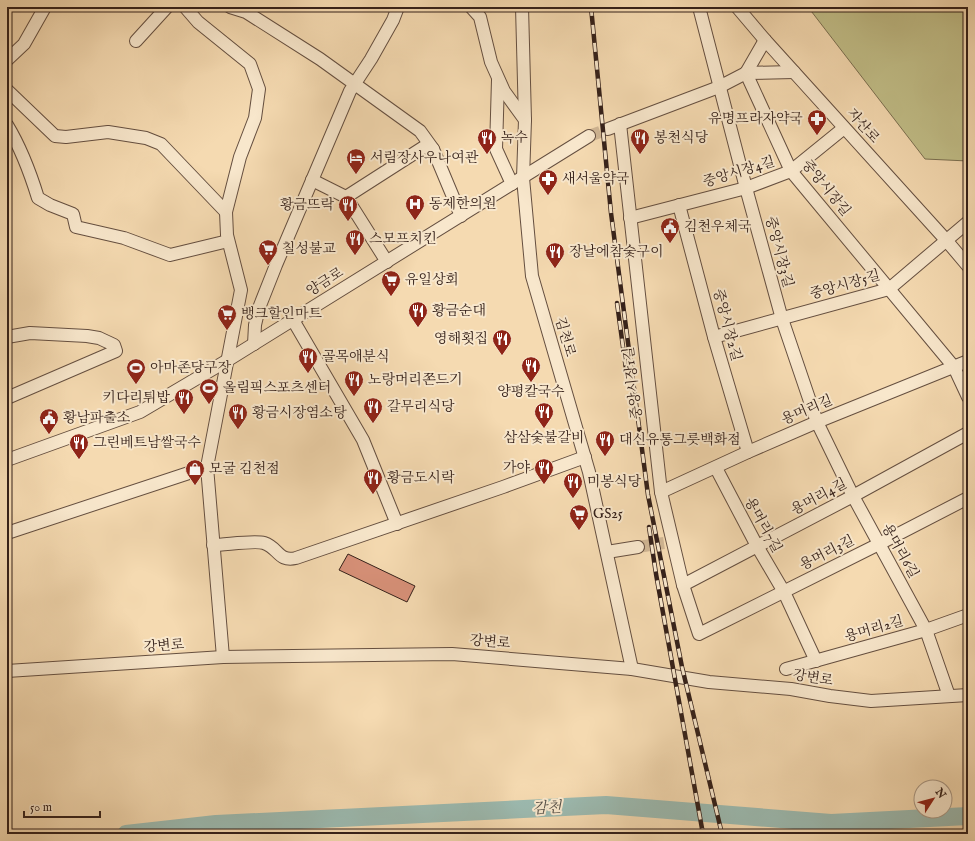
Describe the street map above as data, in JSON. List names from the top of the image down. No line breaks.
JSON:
{"streets":{"street":["자산로","중앙시장4길","중앙시장길","중앙시장3길","양금로","중앙시장5길","중앙시장2길","김천로","중앙시장1길","용머리길","용머리4길","용머리7길","용머리6길","용머리3길","용머리2길","강변로"]},"crossings":[["자산로","중앙시장4길"],["자산로","중앙시장5길"],["중앙시장4길","중앙시장길"],["중앙시장4길","중앙시장3길"],["중앙시장4길","중앙시장2길"],["중앙시장4길","중앙시장1길"],["중앙시장길","중앙시장5길"],["중앙시장길","용머리길"],["중앙시장3길","중앙시장5길"],["중앙시장3길","용머리길"],["중앙시장3길","용머리6길"],["양금로","김천로"],["중앙시장5길","중앙시장2길"],["중앙시장2길","용머리길"],["김천로","강변로"],["중앙시장1길","용머리길"],["중앙시장1길","용머리4길"],["중앙시장1길","용머리3길"],["용머리길","용머리7길"],["용머리길","용머리6길"],["용머리4길","용머리7길"],["용머리4길","용머리6길"],["용머리7길","용머리3길"],["용머리7길","용머리2길"],["용머리6길","용머리3길"],["용머리6길","용머리2길"],["용머리6길","강변로"]],"water":["감천"],"places":{"pharmacy":["유명프라자약국","새서울약국"],"restaurant":["녹수","봉천식당","황금뜨락","스모프치킨","장날에참숯구이","황금순대","영해횟집","골목애분식","양평칼국수","노랑머리쫀드기","키다리튀밥","갈무리식당","삼삼숯불갈비","황금시장염소탕","대신유통그릇백화점","그린베트남쌀국수","가야","황금도시락","미봉식당"],"hotel":["서림장사우나여관"],"hospital":["동제한의원"],"public building":["김천우체국","황남파출소"],"supermarket":["칠성불교","유일상회","뱅크할인마트","GS25"],"sports":["아마존당구장","올림픽스포츠센터"],"shop":["모굴 김천점"]},"scale_bar":"50 m","north":"top right"}
